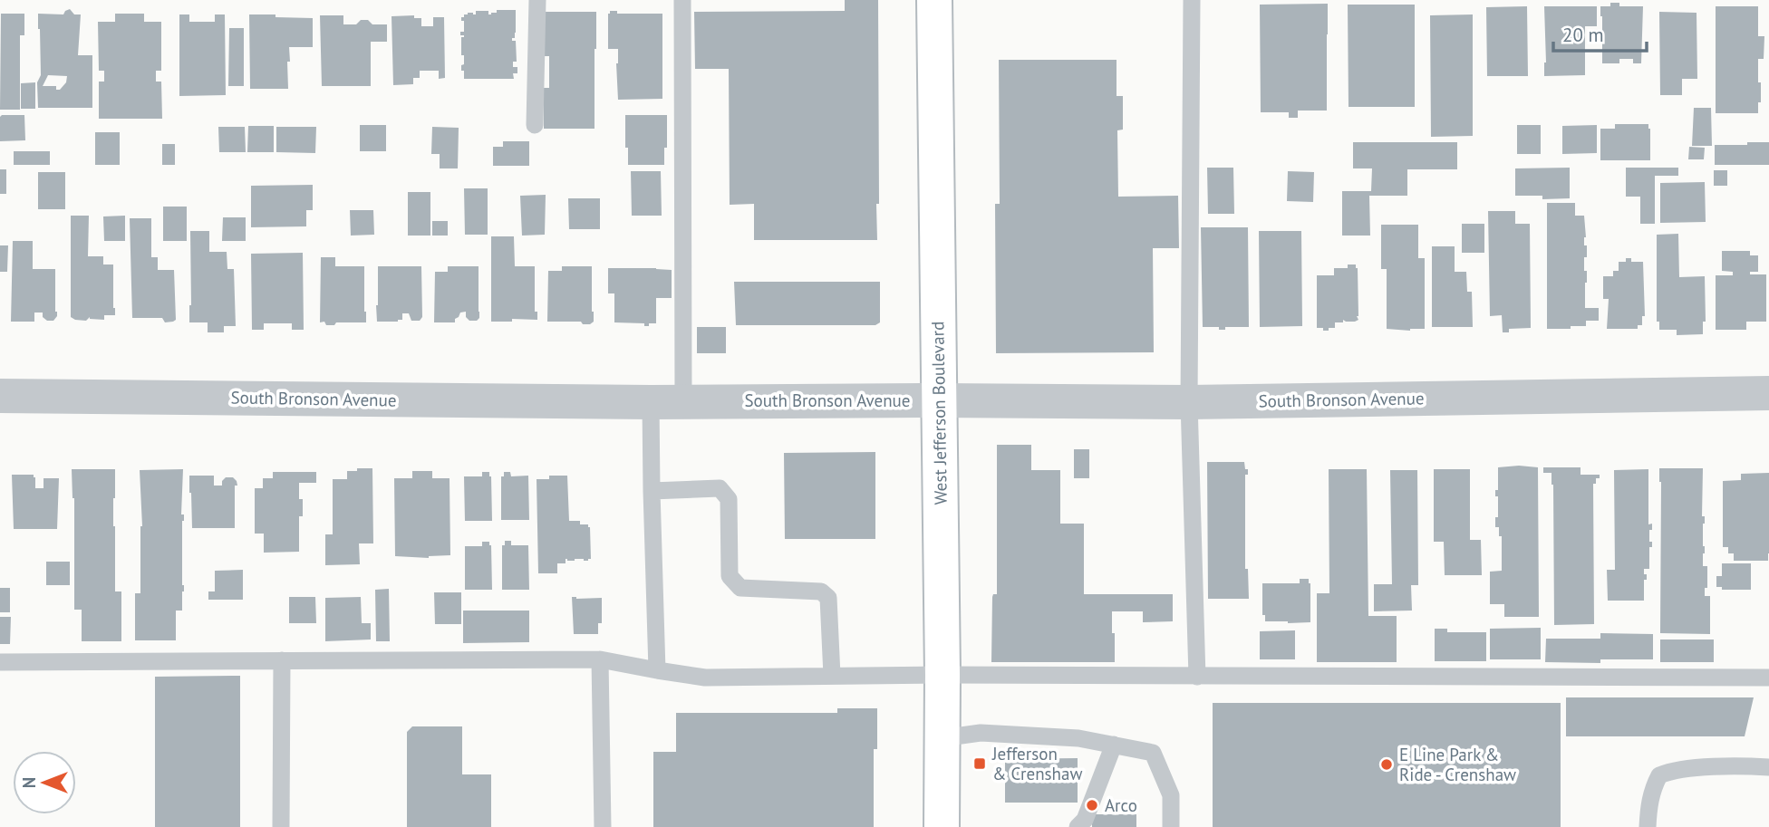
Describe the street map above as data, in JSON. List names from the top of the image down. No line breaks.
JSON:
{"streets":{"main road":["West Jefferson Boulevard"],"street":["South Bronson Avenue"]},"crossings":[["South Bronson Avenue","West Jefferson Boulevard"]],"places":{"transit":["Jefferson & Crenshaw"],"other":["E Line Park & Ride - Crenshaw","Arco"]},"scale_bar":"20 m","north":"left"}
